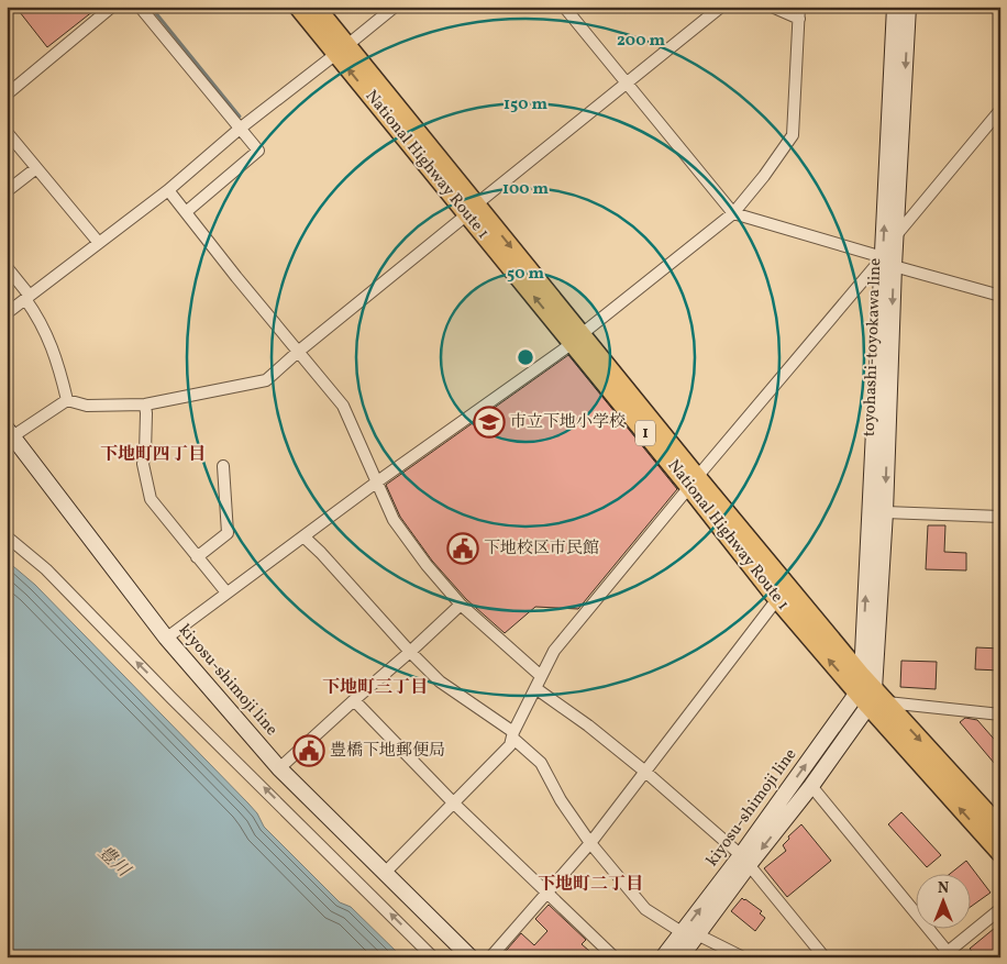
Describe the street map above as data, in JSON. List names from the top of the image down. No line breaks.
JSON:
{"streets":{"highway":["National Highway Route 1","1"],"main road":["toyohashi-toyokawa line","kiyosu-shimoji line"]},"crossings":[["National Highway Route 1","toyohashi-toyokawa line"],["National Highway Route 1","kiyosu-shimoji line"],["toyohashi-toyokawa line","kiyosu-shimoji line"]],"districts":["下地町四丁目","下地町三丁目","下地町二丁目"],"water":["豊川"],"places":{"school or university":["市立下地小学校"],"public building":["下地校区市民館","豊橋下地郵便局"]},"north":"top","rings":["200 m","150 m","100 m","50 m"]}
